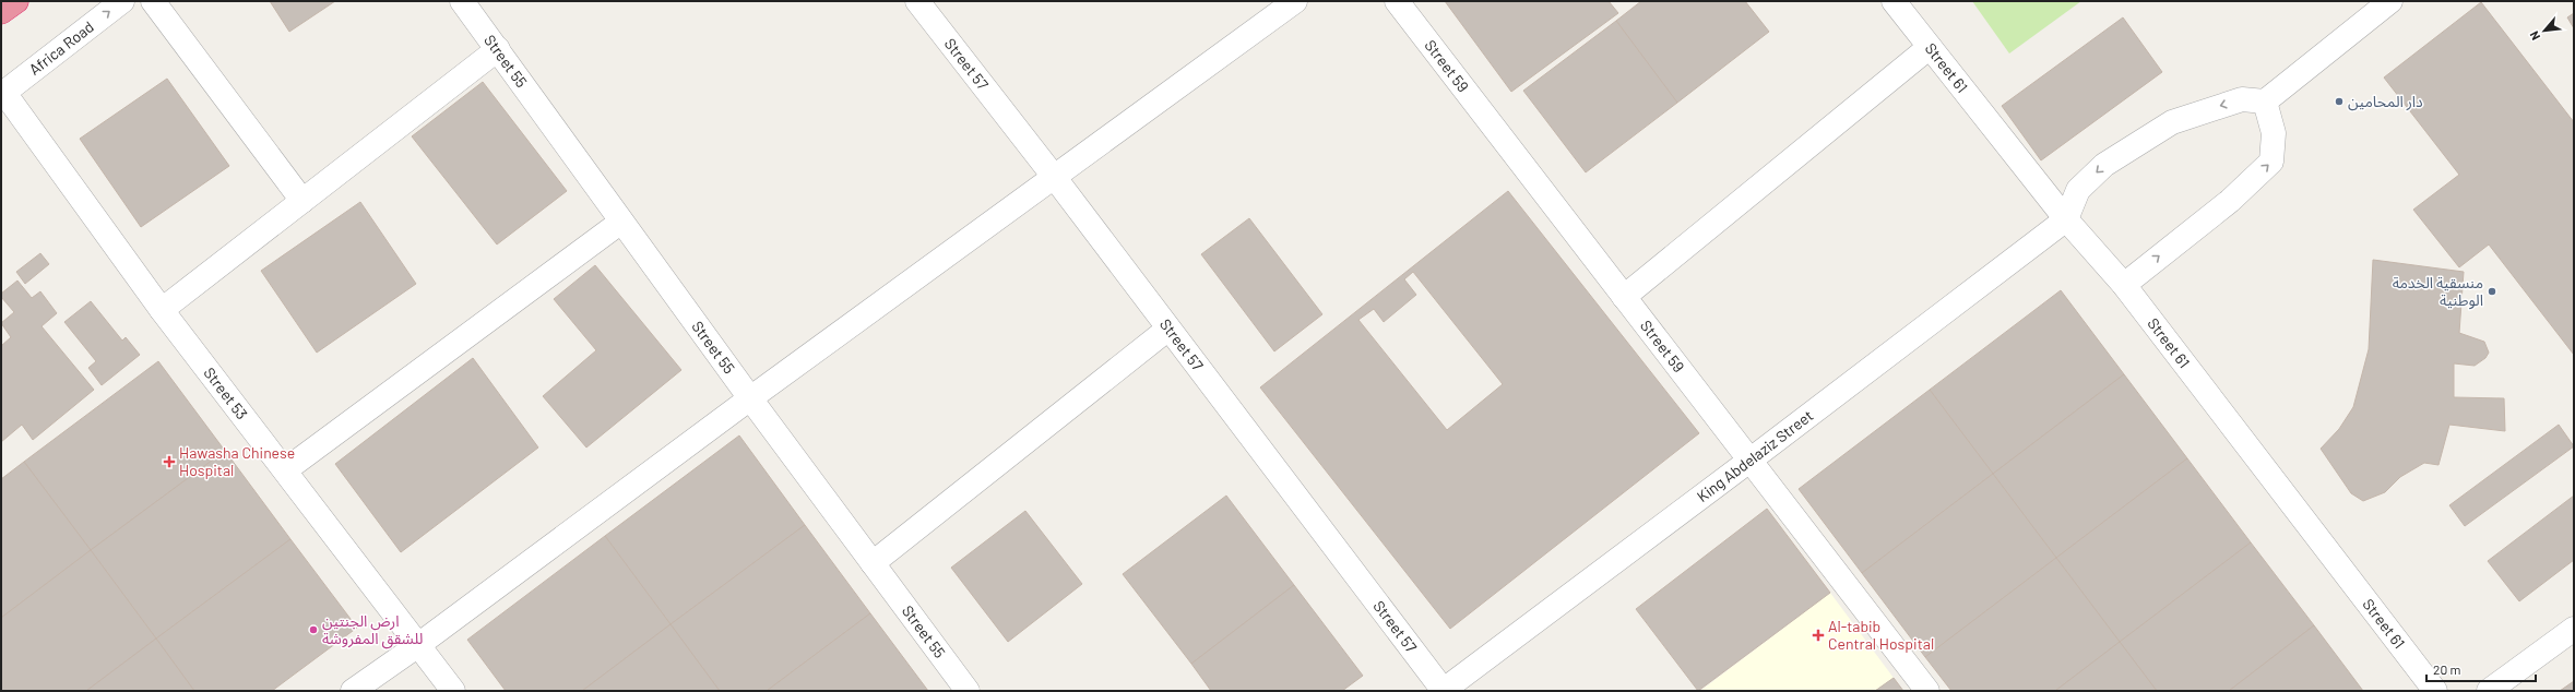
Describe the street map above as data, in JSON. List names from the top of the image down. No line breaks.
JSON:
{"streets":{"street":["Africa Road","Street 55","Street 57","Street 59","Street 61","Street 53","King Abdelaziz Street"]},"crossings":[["Africa Road","Street 53"],["Street 57","King Abdelaziz Street"],["Street 59","King Abdelaziz Street"],["Street 61","King Abdelaziz Street"]],"one_way":["Africa Road"],"places":{"other":["دار المحامين","منسقية الخدمة الوطنية","ارض الجنتين للشقق المفروشة"],"health":["Hawasha Chinese Hospital","Al-tabib Central Hospital"]},"scale_bar":"20 m","north":"bottom left"}
